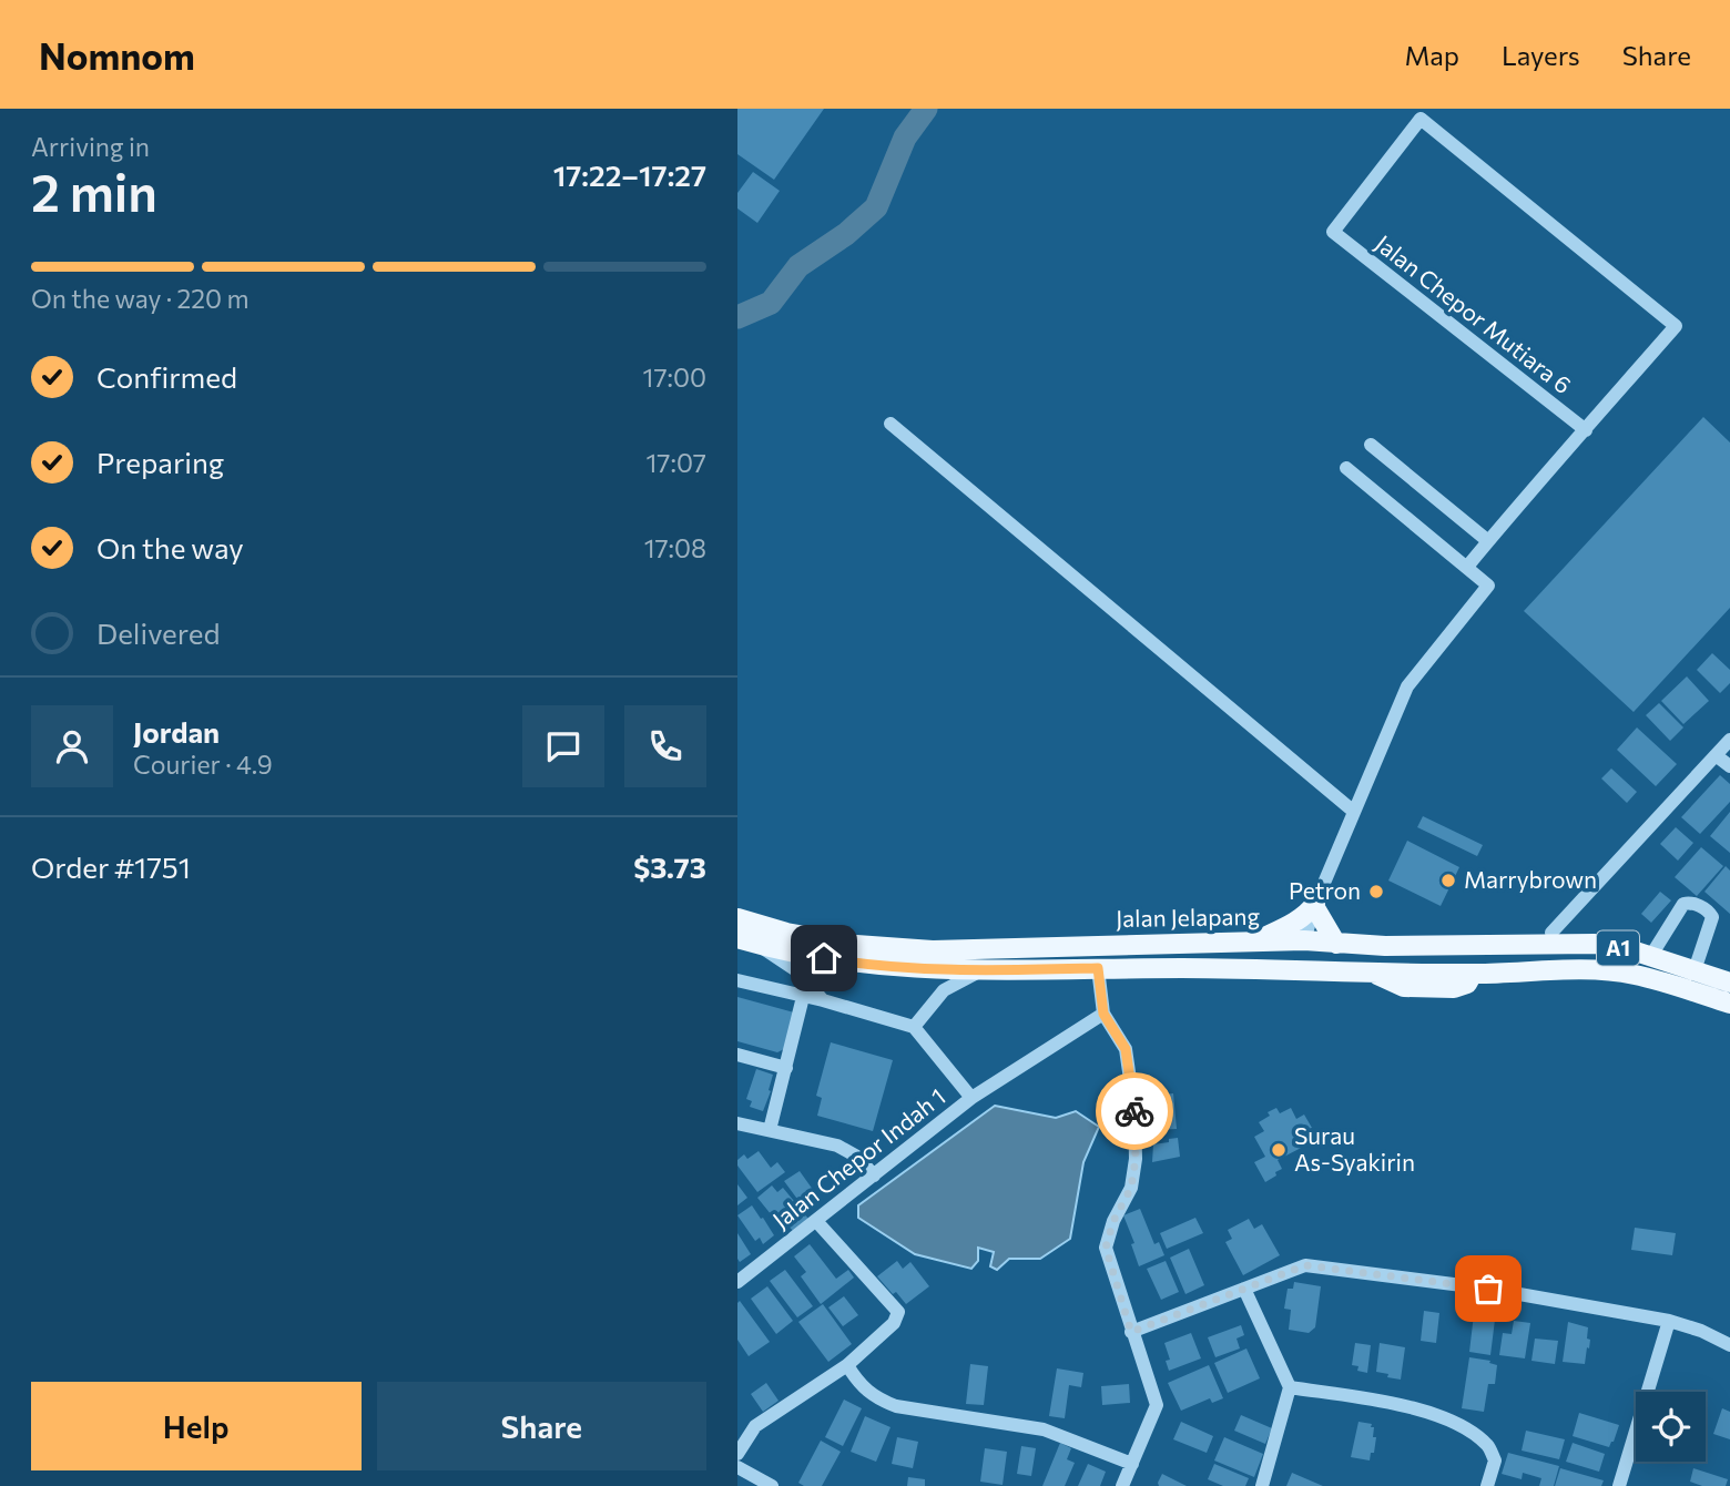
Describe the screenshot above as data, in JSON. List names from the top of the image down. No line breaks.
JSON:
{"streets":{"main road":["Jalan Jelapang","A1"],"street":["Jalan Chepor Mutiara 6","Jalan Chepor Indah 1"]},"places":["Marrybrown","Petron","Surau As-Syakirin"],"page":{"header":"Nomnom","nav":["Map","Layers","Share"],"heading":["2 min","Arriving in","17:22–17:27"],"panel":["Jordan","Courier · 4.9","Order #1751","$3.73"],"bar":"On the way · 220 m","list":[["Confirmed","17:00"],["Preparing","17:07"],["On the way","17:08"],"Delivered"],"buttons":["Help","Share"]}}
